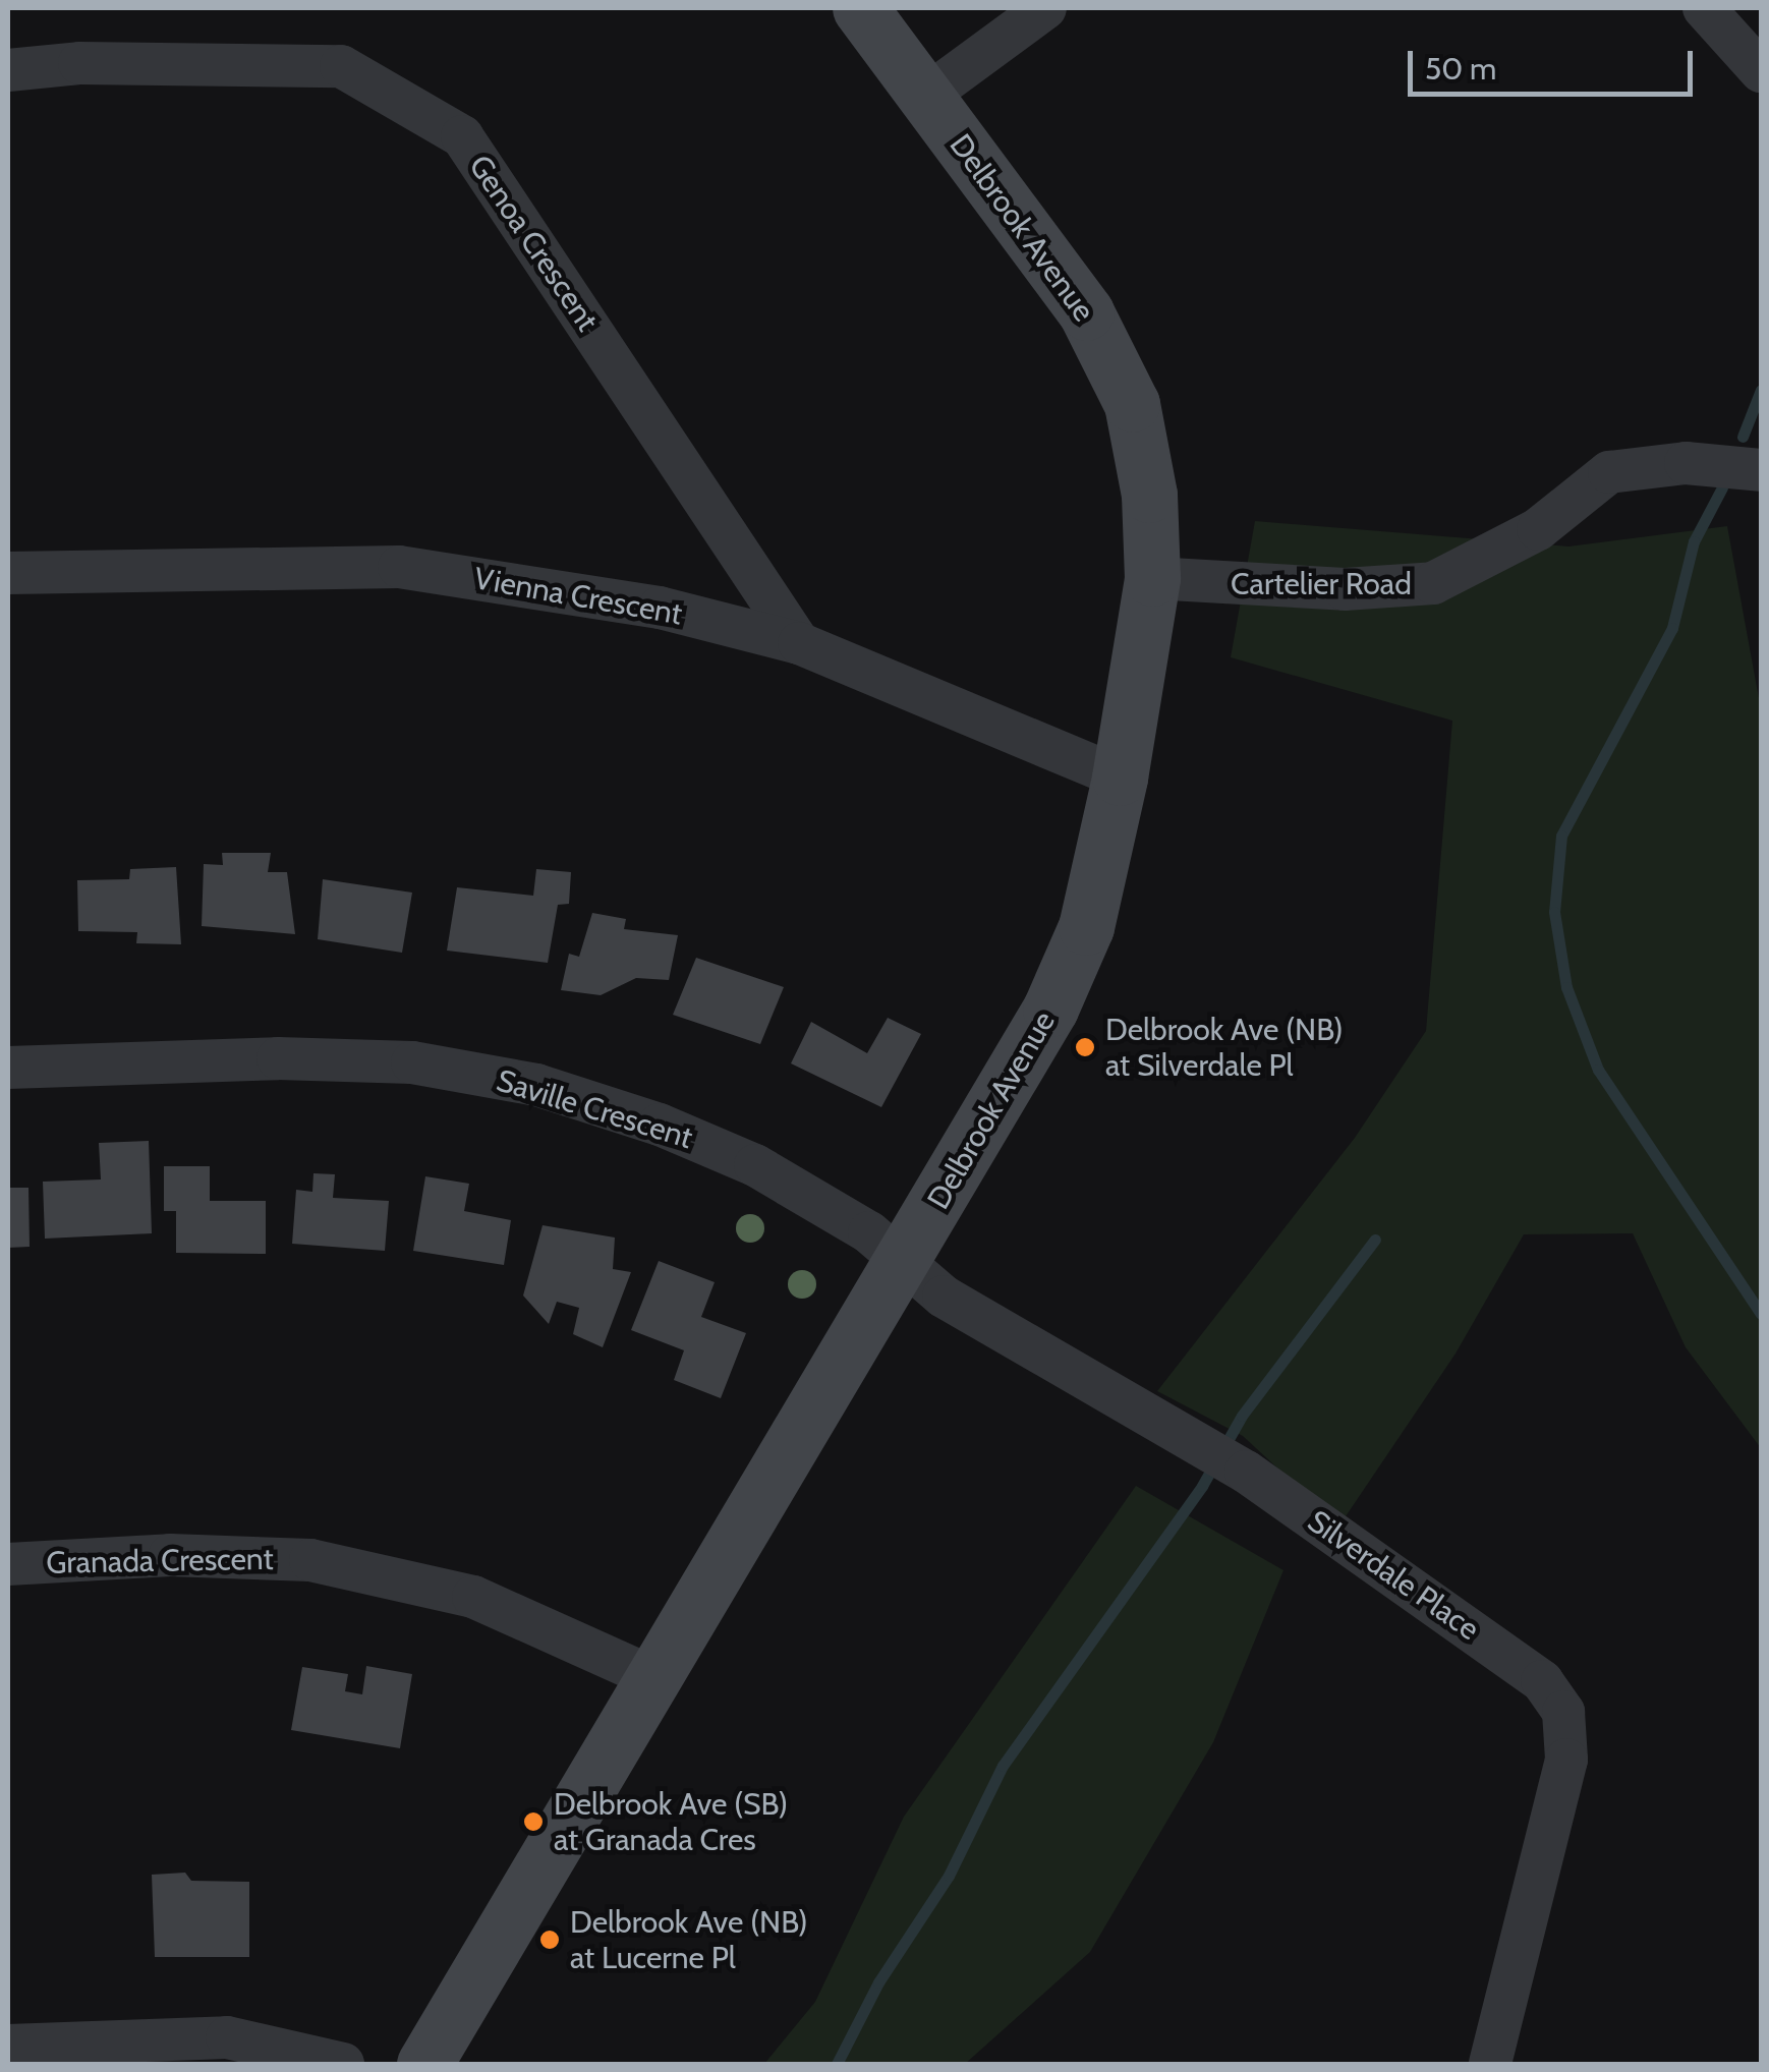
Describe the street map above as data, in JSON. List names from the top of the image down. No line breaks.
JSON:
{"streets":{"street":["Delbrook Avenue","Genoa Crescent","Cartelier Road","Vienna Crescent","Saville Crescent","Granada Crescent","Silverdale Place"]},"crossings":[["Delbrook Avenue","Cartelier Road"],["Delbrook Avenue","Vienna Crescent"],["Delbrook Avenue","Saville Crescent"],["Delbrook Avenue","Granada Crescent"],["Delbrook Avenue","Silverdale Place"],["Genoa Crescent","Vienna Crescent"],["Saville Crescent","Silverdale Place"]],"places":["Delbrook Ave (NB) at Silverdale Pl","Delbrook Ave (SB) at Granada Cres","Delbrook Ave (NB) at Lucerne Pl"],"scale_bar":"50 m"}
